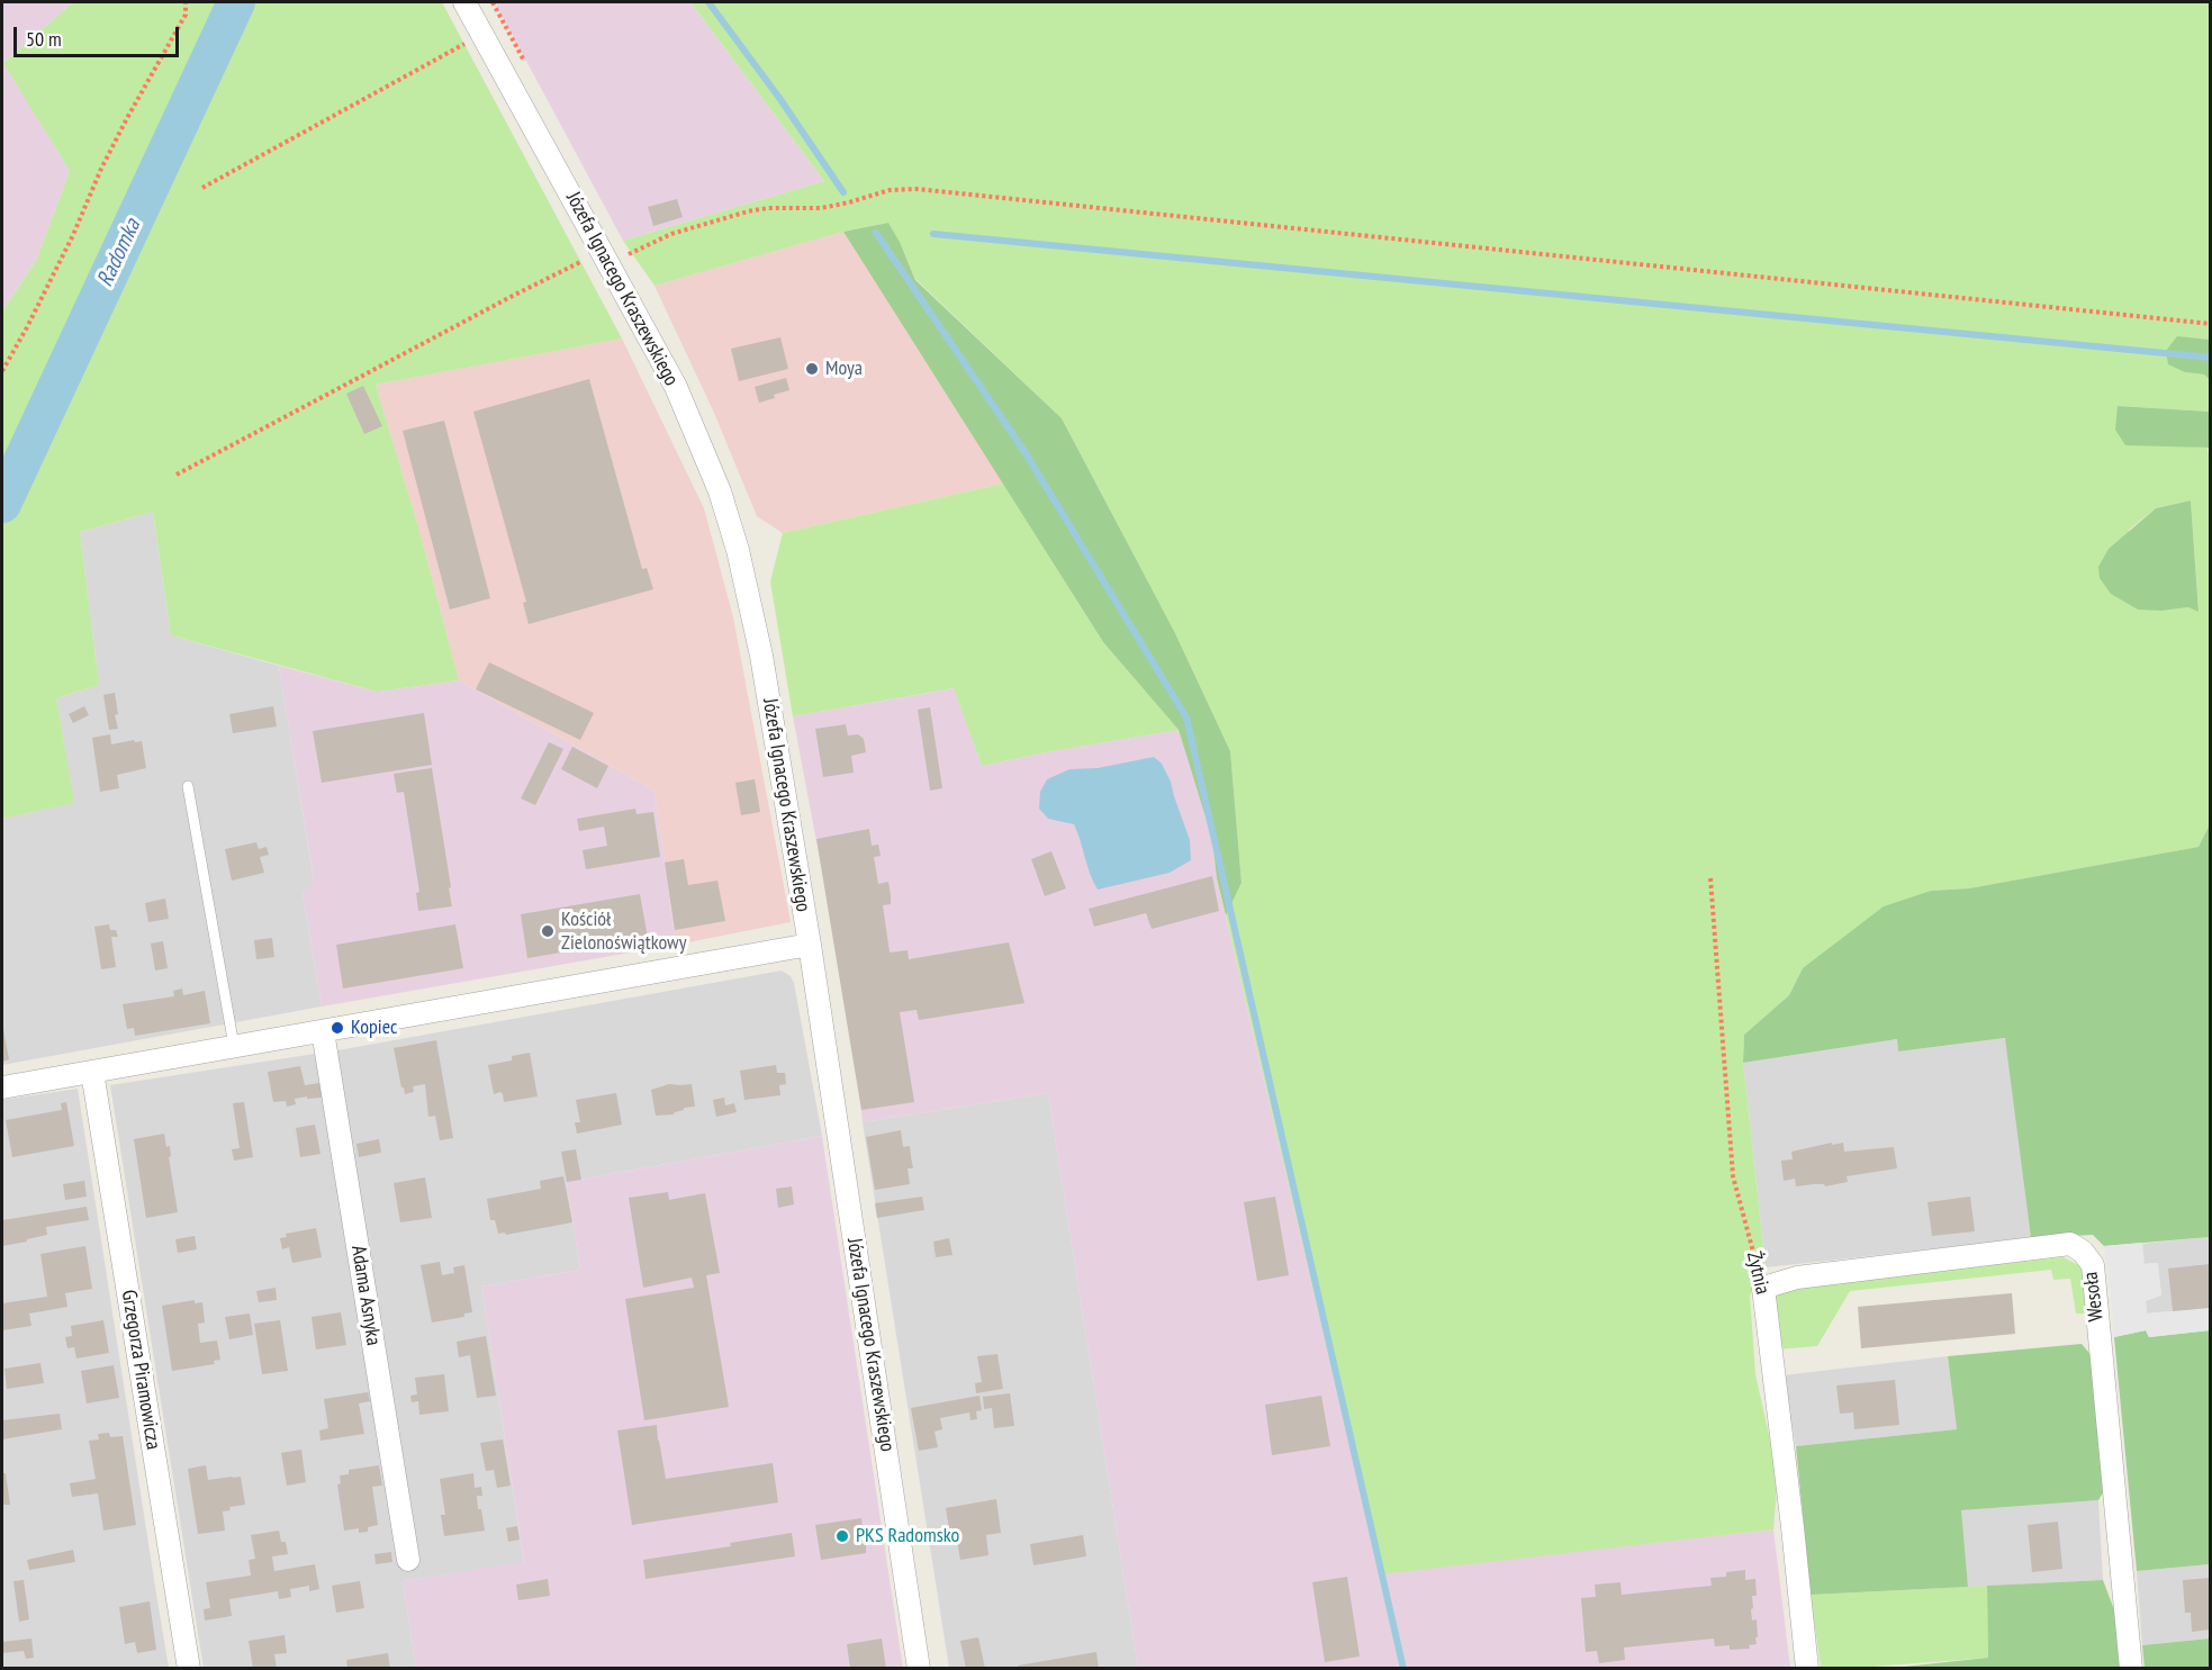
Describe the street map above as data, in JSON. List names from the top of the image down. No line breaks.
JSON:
{"streets":{"street":["Józefa Ignacego Kraszewskiego","Żytnia","Adama Asnyka","Wesoła","Grzegorza Piramowicza"]},"crossings":[["Żytnia","Wesoła"]],"water":["Radomka"],"places":["Moya","Kościół Zielonoświątkowy","Kopiec","PKS Radomsko"],"scale_bar":"50 m"}
